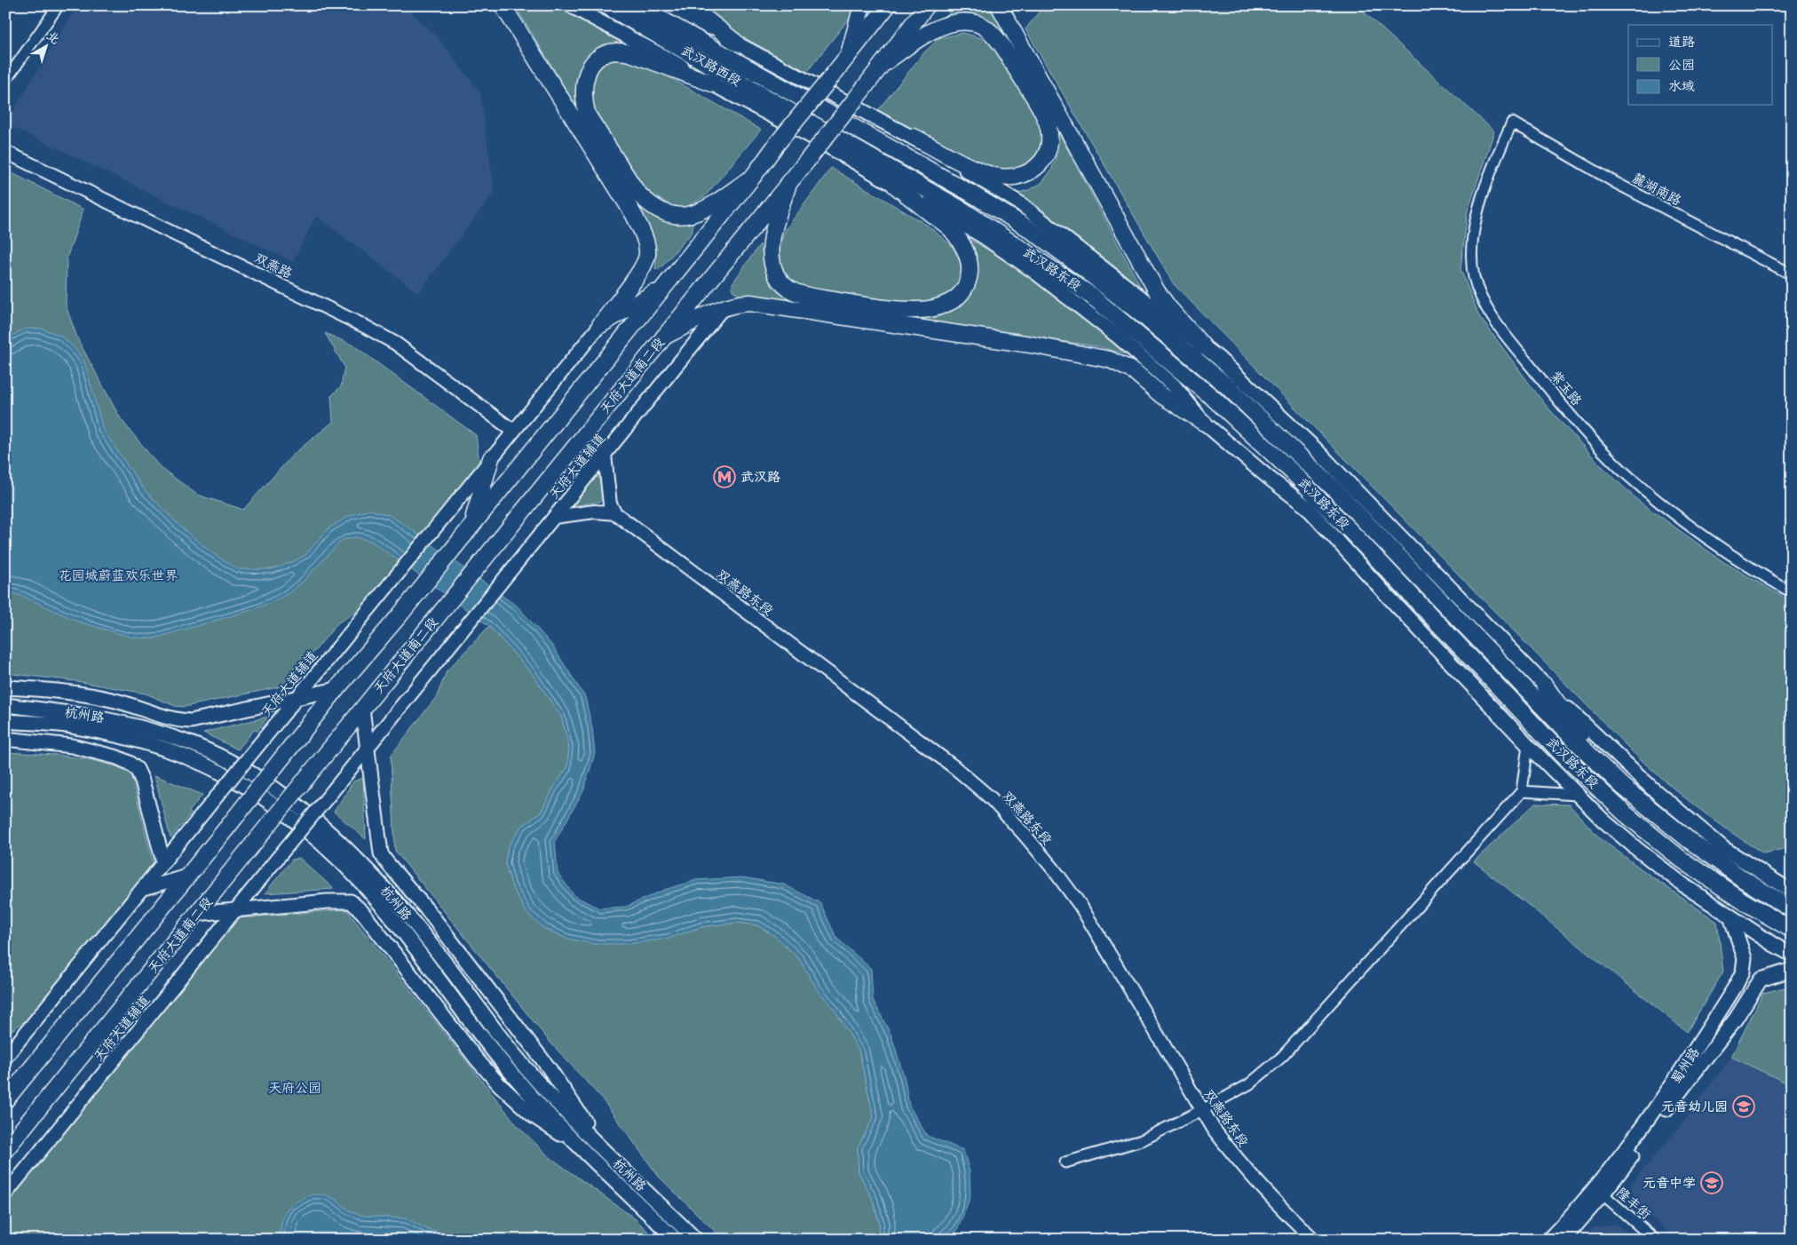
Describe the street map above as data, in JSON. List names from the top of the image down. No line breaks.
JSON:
{"streets":{"main road":["武汉路西段","武汉路东段","天府大道南二段","杭州路","蜀州路"],"street":["麓湖南路","双燕路","紫玉路","天府大道辅道","双燕路东段","隆丰街"]},"crossings":[["武汉路西段","武汉路东段"],["麓湖南路","紫玉路"],["蜀州路","隆丰街"]],"parks":["花园城蔚蓝欢乐世界","天府公园"],"places":{"metro station":["武汉路"],"school or university":["元音幼儿园","元音中学"]},"legend":["道路","公园","水域"],"north":"top right"}
